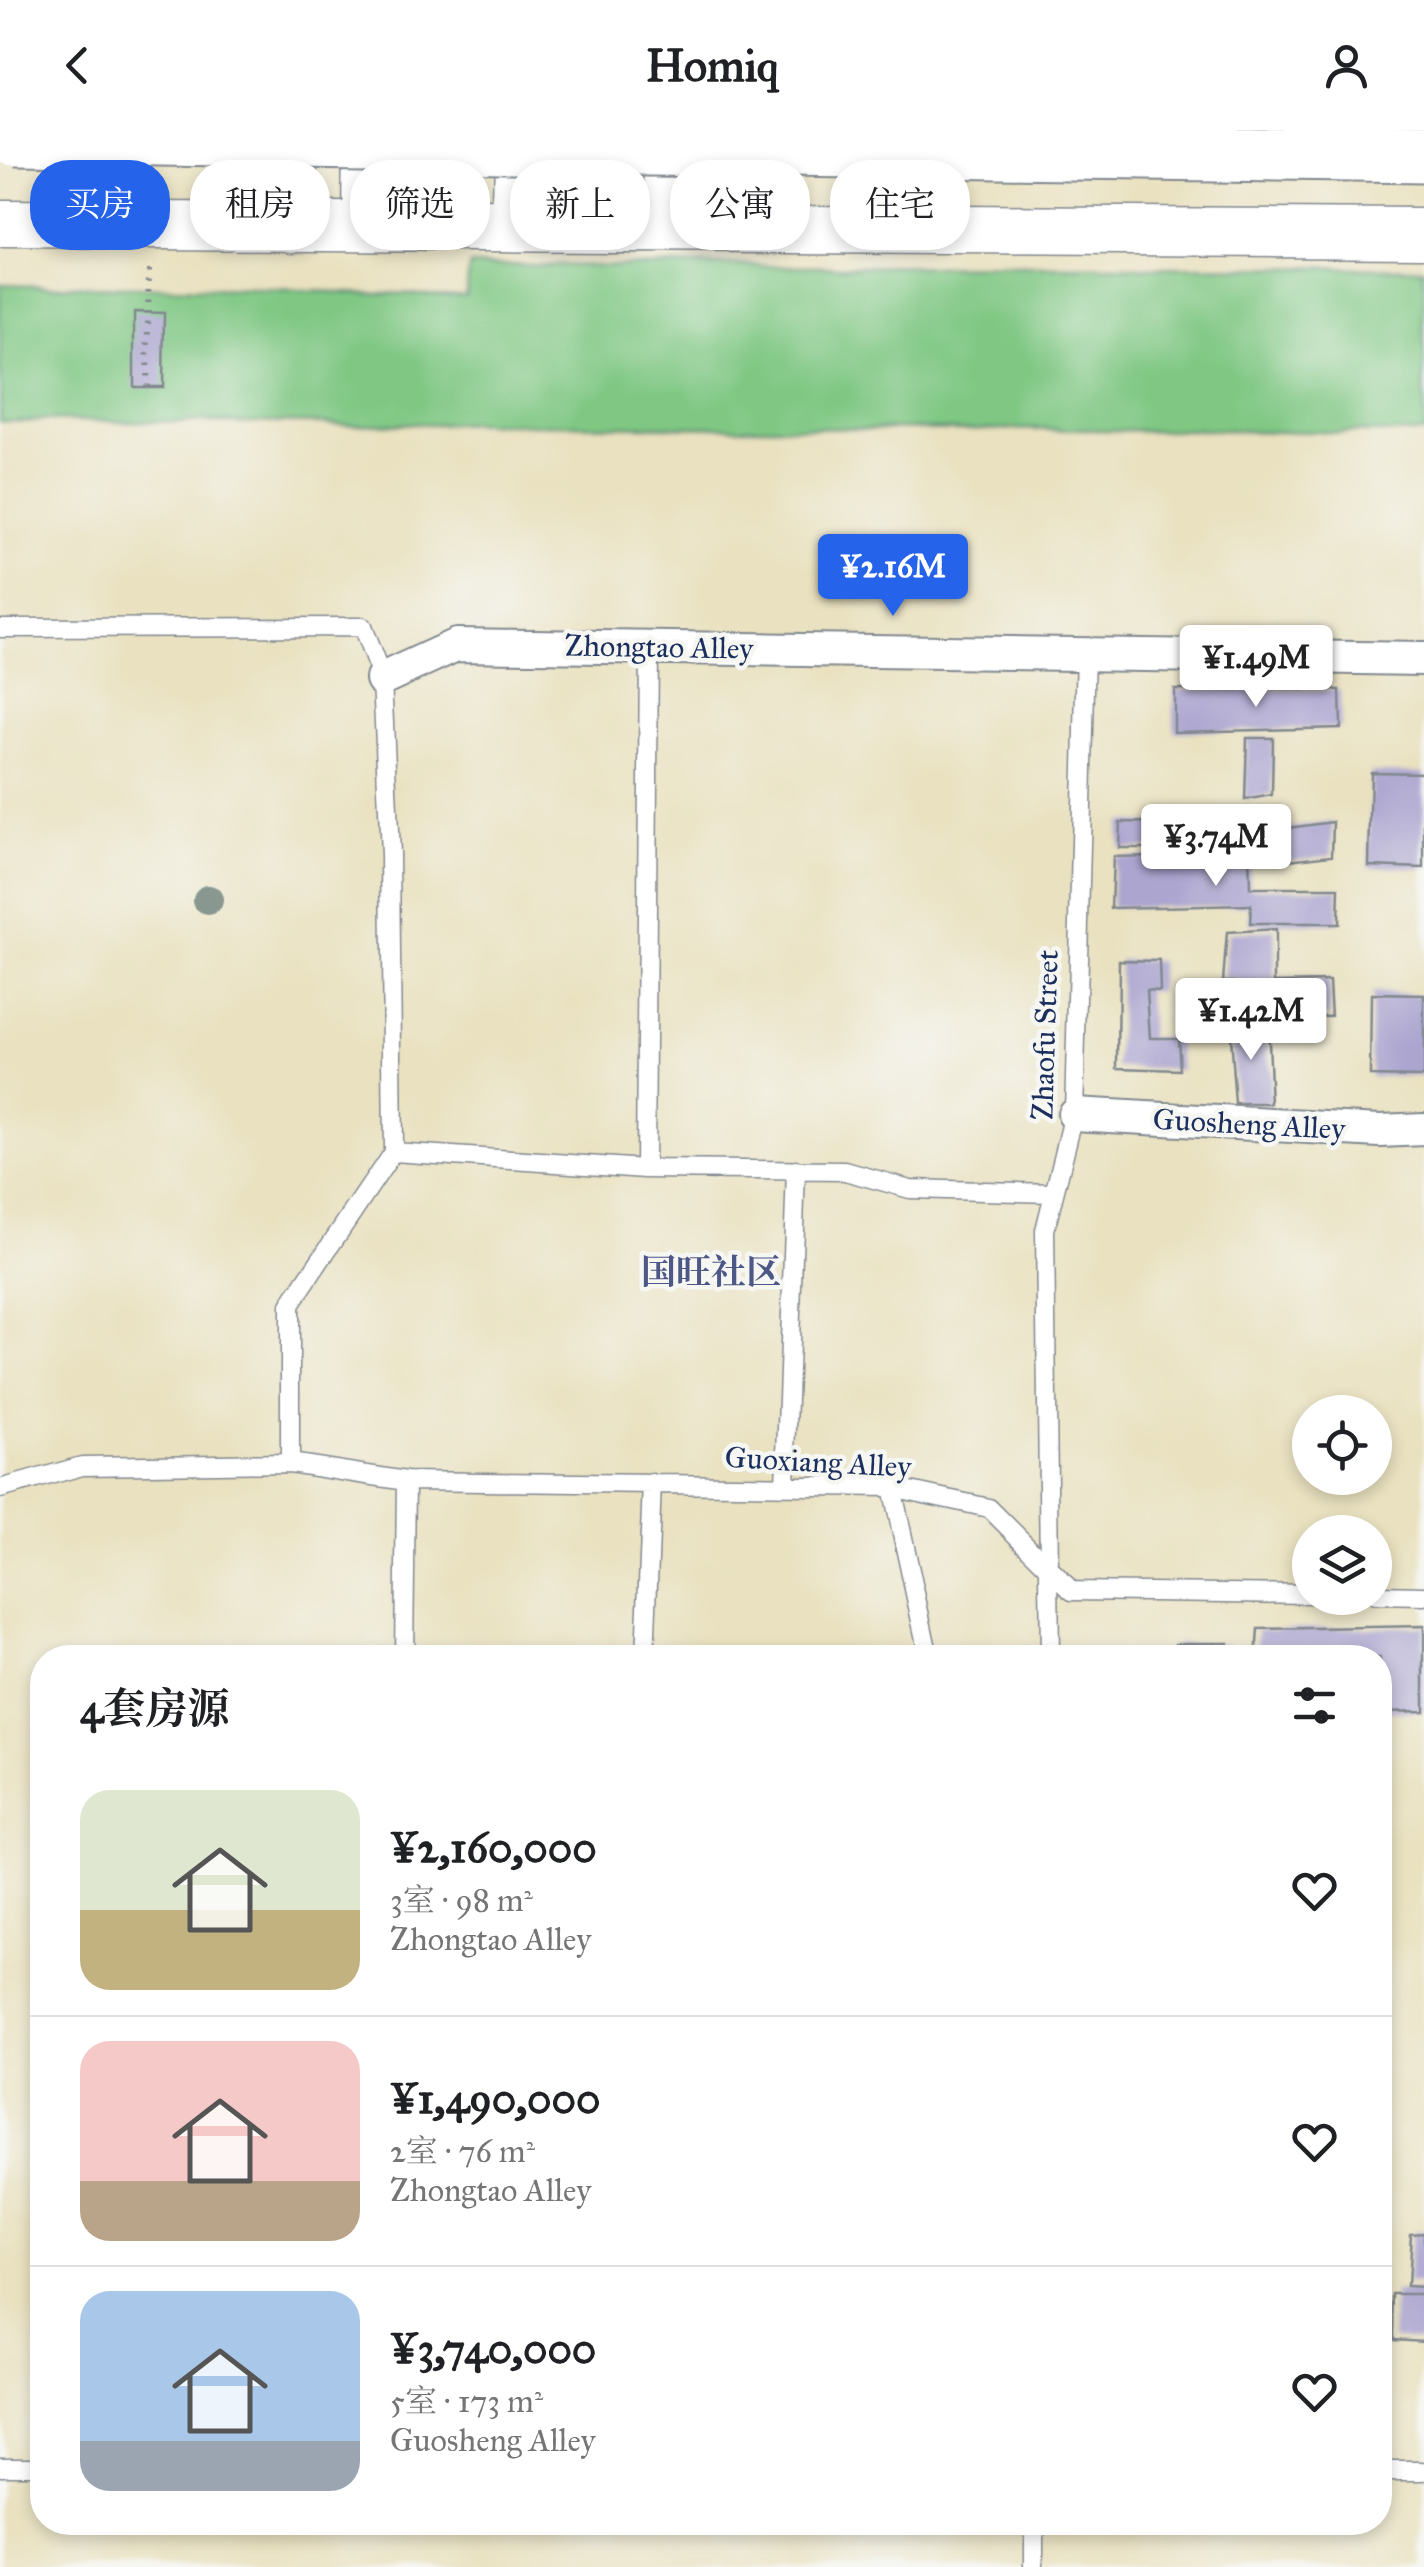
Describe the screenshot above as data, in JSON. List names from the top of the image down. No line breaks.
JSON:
{"streets":{"street":["Zhongtao Alley","Guosheng Alley"],"lane":["Zhaofu Street","Guoxiang Alley"]},"crossings":[["Zhongtao Alley","Zhaofu Street"],["Zhaofu Street","Guosheng Alley"],["Zhaofu Street","Guoxiang Alley"]],"districts":["国旺社区"],"page":{"header":"Homiq","chip":["买房","租房","筛选","新上","公寓","住宅"],"price":["¥2.16M","¥1.49M","¥3.74M","¥1.42M"],"heading":"4套房源","list":[{"name":"¥2,160,000","note":"3室 · 98 m² · Zhongtao Alley"},{"name":"¥1,490,000","note":"2室 · 76 m² · Zhongtao Alley"},{"name":"¥3,740,000","note":"5室 · 173 m² · Guosheng Alley"}]}}
